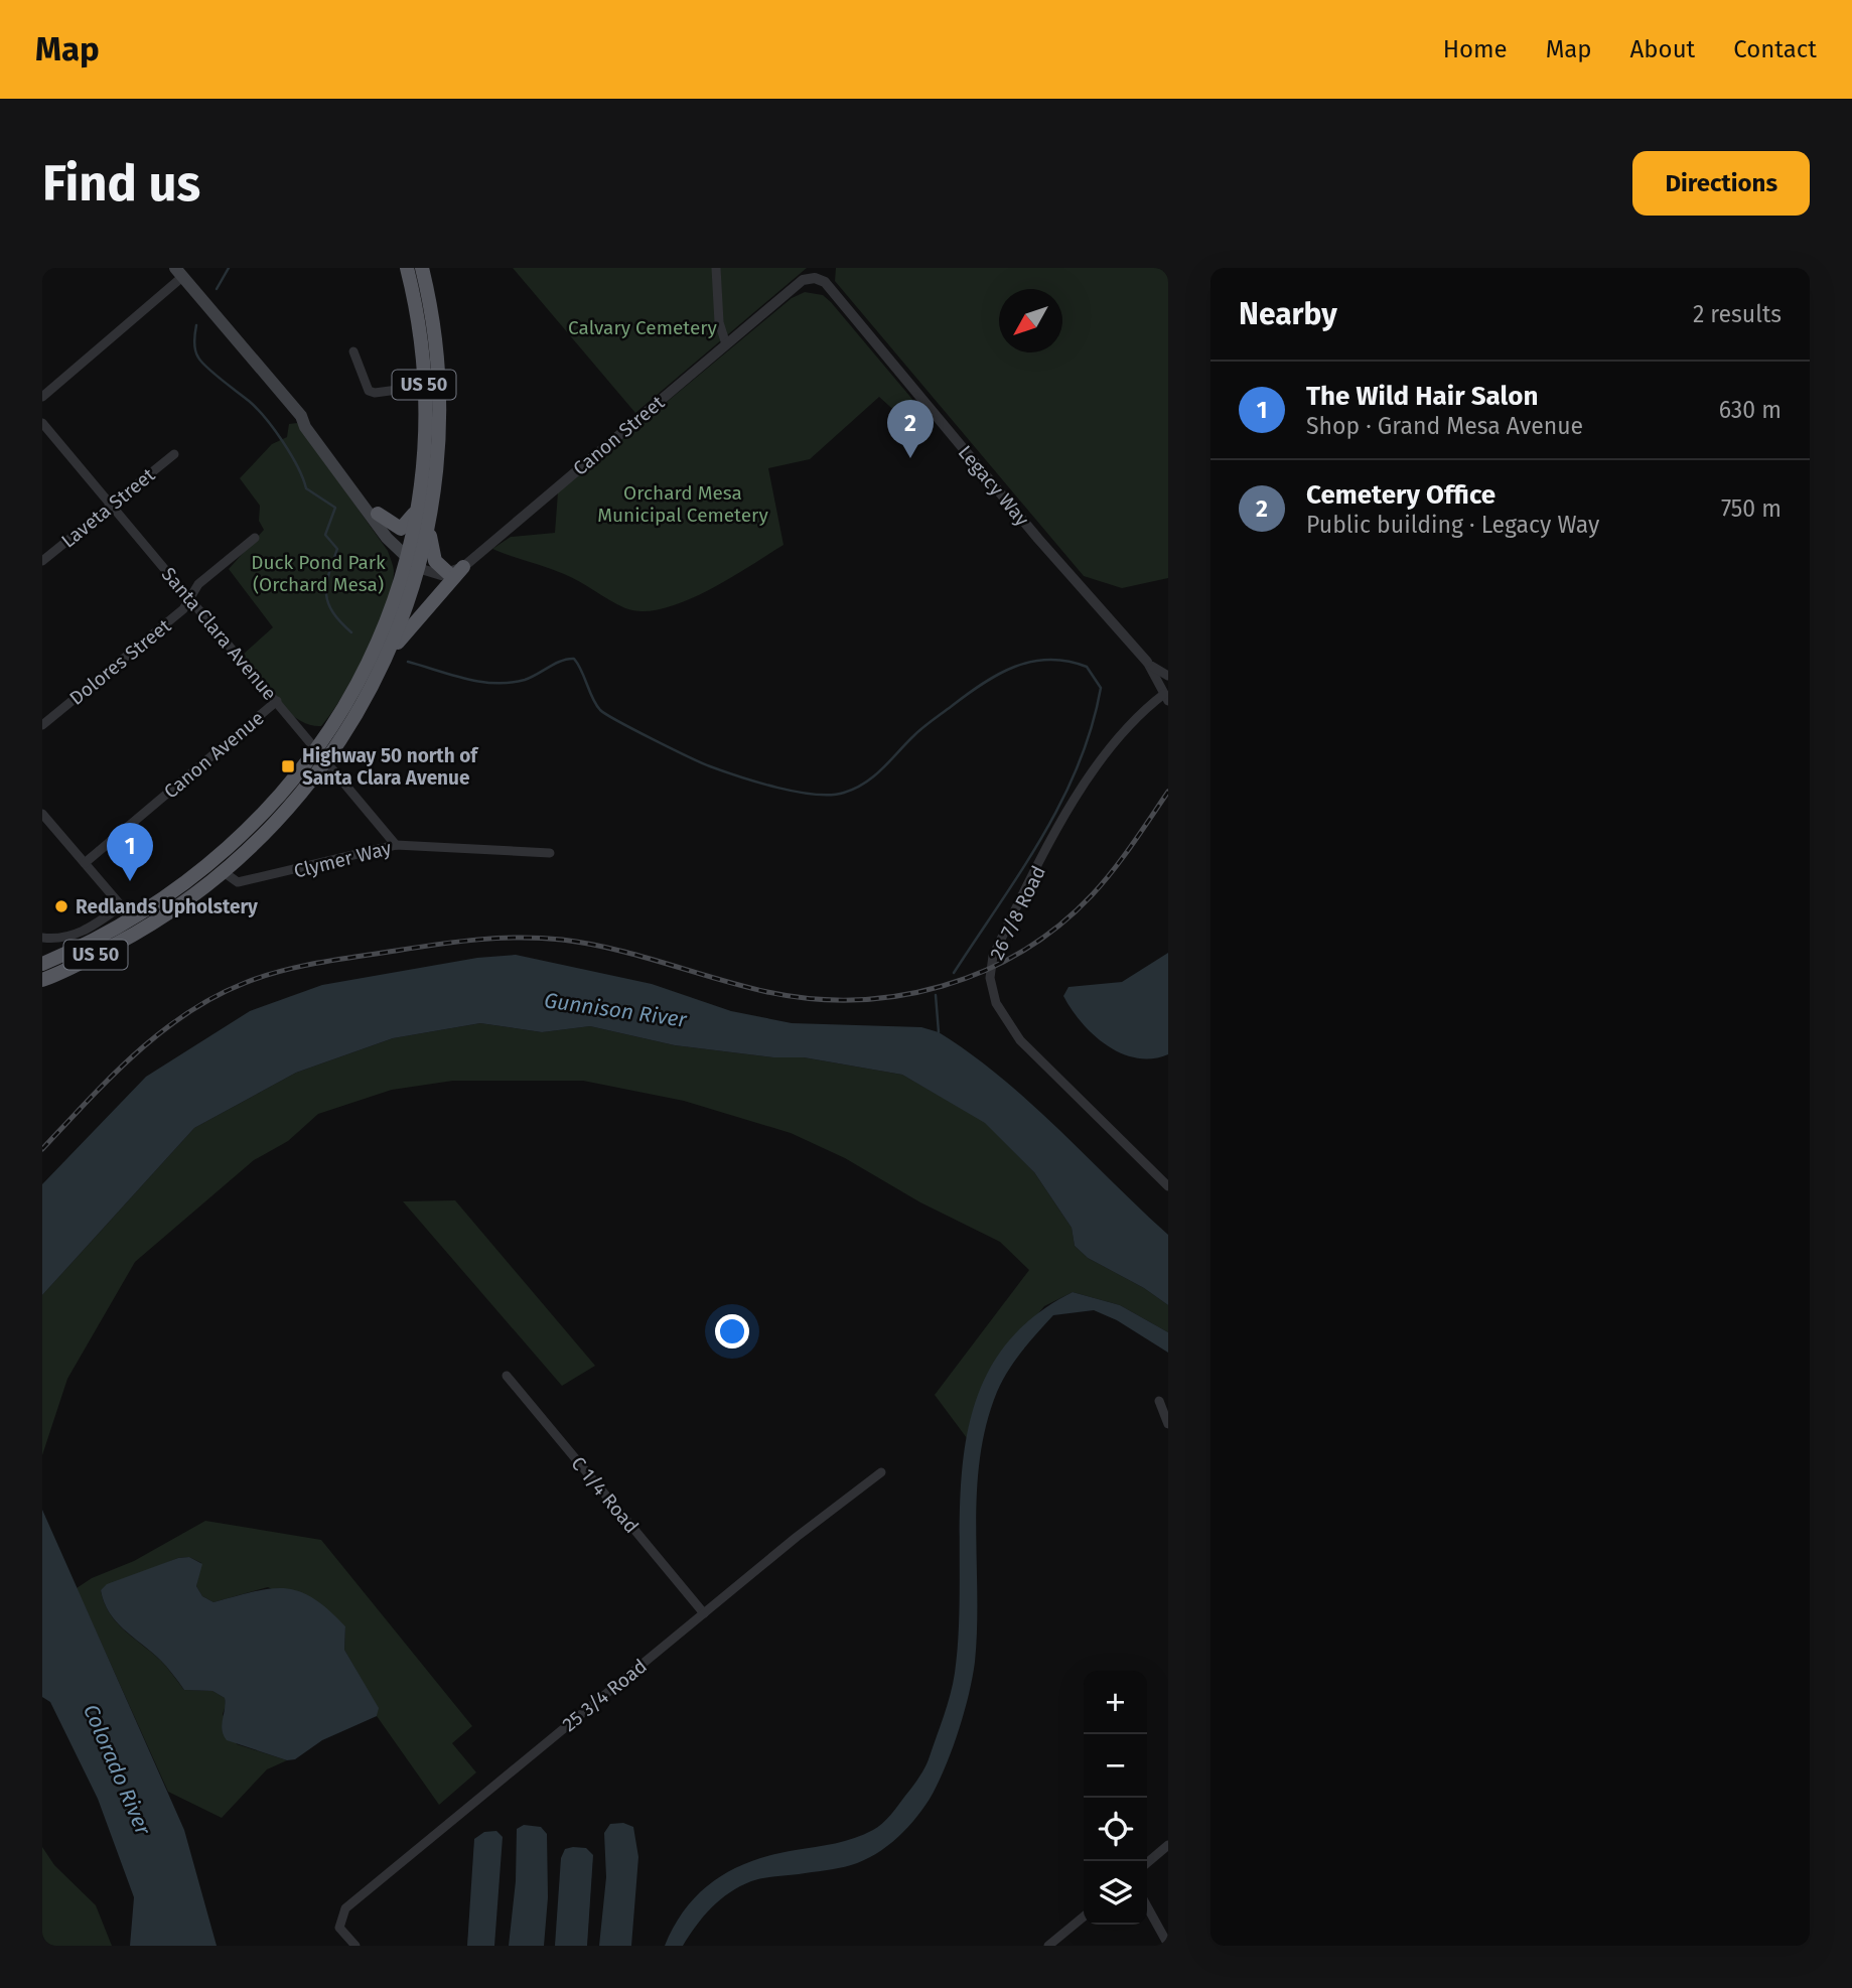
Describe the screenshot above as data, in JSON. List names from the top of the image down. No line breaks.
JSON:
{"streets":{"highway":["US 50"],"street":["Canon Street","Legacy Way","Laveta Street","Santa Clara Avenue","Dolores Street","Canon Avenue","Clymer Way","26 7/8 Road","C 1/4 Road","25 3/4 Road"]},"crossings":[["US 50","Santa Clara Avenue"],["US 50","Clymer Way"],["Canon Street","Legacy Way"],["Laveta Street","Santa Clara Avenue"],["Santa Clara Avenue","Dolores Street"],["Santa Clara Avenue","Canon Avenue"],["Santa Clara Avenue","Clymer Way"],["C 1/4 Road","25 3/4 Road"]],"water":["Gunnison River","Colorado River"],"parks":["Calvary Cemetery","Orchard Mesa Municipal Cemetery","Duck Pond Park (Orchard Mesa)"],"places":{"transit":["Highway 50 north of Santa Clara Avenue"],"other":["Redlands Upholstery"]},"north":"bottom left","page":{"header":"Map","nav":["Home","Map","About","Contact"],"buttons":"Directions","title":"Find us","heading":["Nearby","2 results"],"list":[{"mark":"1","name":"The Wild Hair Salon","note":"Shop · Grand Mesa Avenue","value":"630 m"},{"mark":"2","name":"Cemetery Office","note":"Public building · Legacy Way","value":"750 m"}],"pins":["2","1"],"map_buttons":["+","−"]}}
